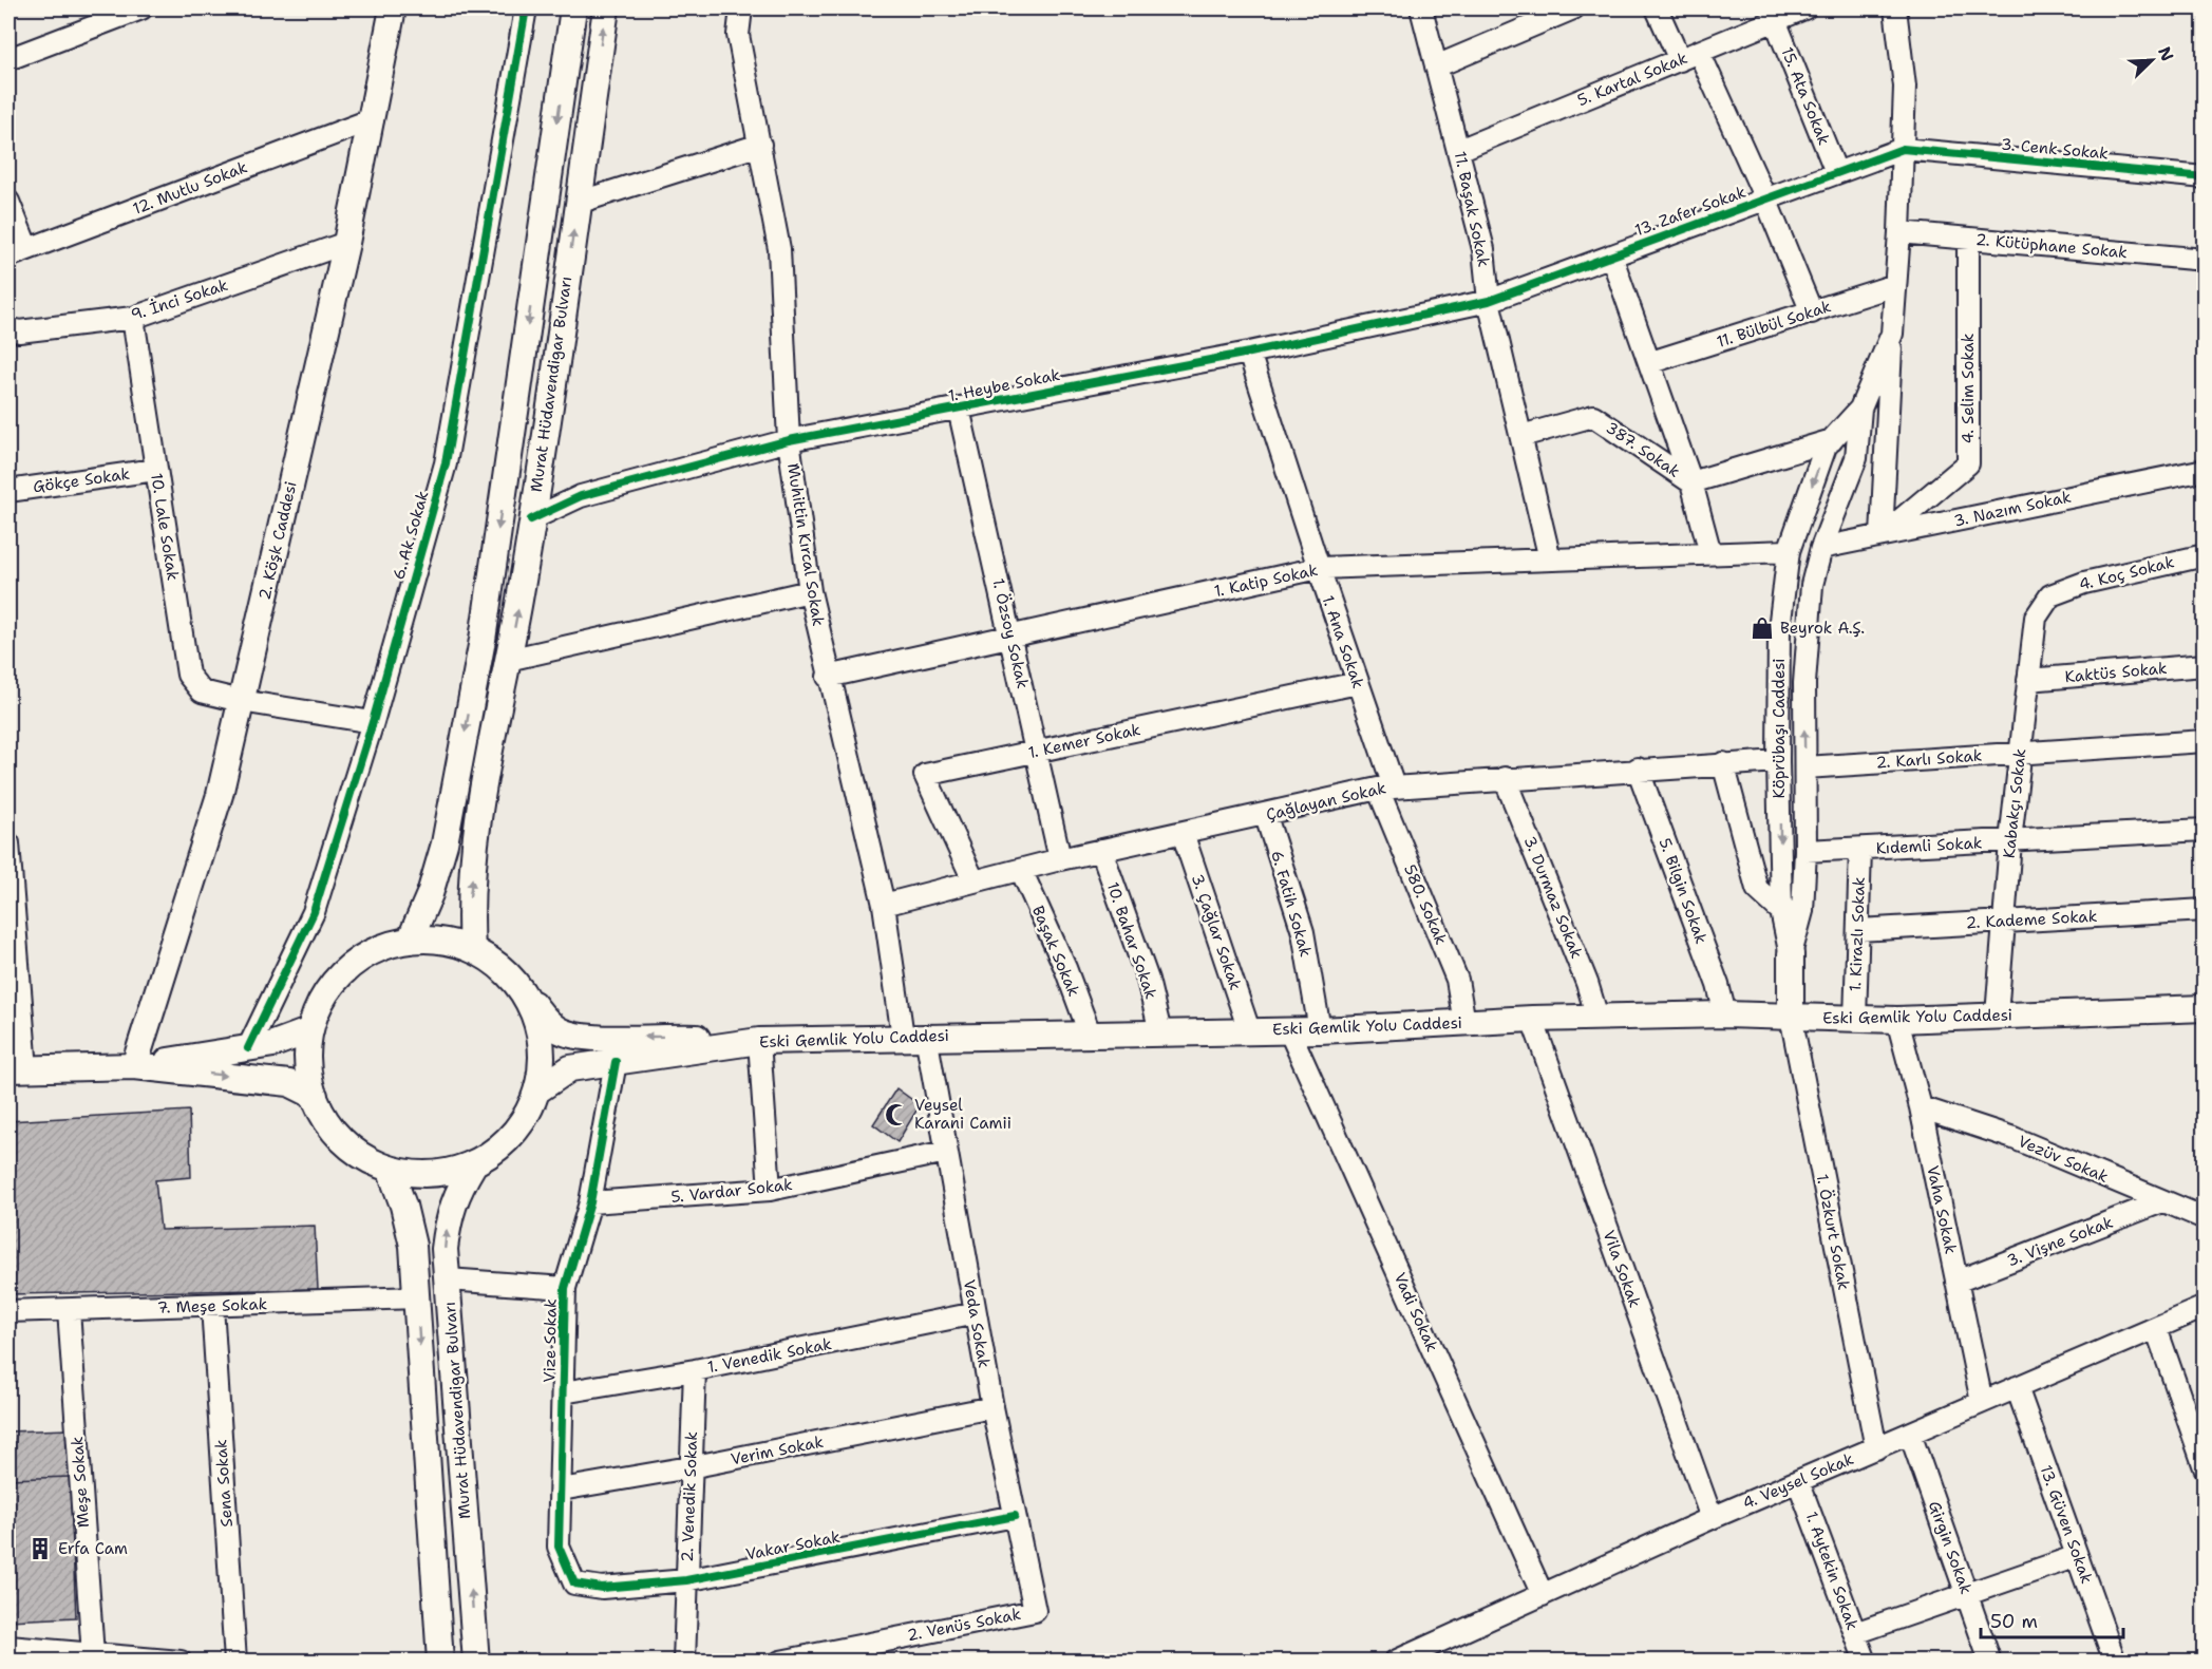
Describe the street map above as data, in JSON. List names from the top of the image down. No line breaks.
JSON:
{"streets":{"main road":["Murat Hüdavendigar Bulvarı","2. Köşk Caddesi","Köprübaşı Caddesi","Eski Gemlik Yolu Caddesi"],"street":["5. Kartal Sokak","15. Ata Sokak","3. Cenk Sokak","12. Mutlu Sokak","11. Başak Sokak","13. Zafer Sokak","2. Kütüphane Sokak","9. İnci Sokak","11. Bülbül Sokak","1. Heybe Sokak","4. Selim Sokak","387. Sokak","Gökçe Sokak","3. Nazım Sokak","10. Lale Sokak","6. Ak Sokak","Muhittin Kırcal Sokak","4. Koç Sokak","1. Katip Sokak","1. Özsoy Sokak","1. Ana Sokak","Kaktüs Sokak","1. Kemer Sokak","2. Karlı Sokak","Çağlayan Sokak","Kabakçı Sokak","Kıdemli Sokak","5. Bilgin Sokak","3. Durmaz Sokak","6. Fatih Sokak","580. Sokak","2. Kademe Sokak","3. Çağlar Sokak","1. Kirazlı Sokak","10. Bahar Sokak","Başak Sokak","Vezüv Sokak","5. Vardar Sokak","Vaha Sokak","1. Özkurt Sokak","3. Vişne Sokak","Vila Sokak","7. Meşe Sokak","Vadi Sokak","Veda Sokak","Vize Sokak","1. Venedik Sokak","Verim Sokak","4. Veysel Sokak","Meşe Sokak","Sena Sokak","2. Venedik Sokak","13. Güven Sokak","Vakar Sokak","Girgin Sokak","1. Aytekin Sokak","2. Venüs Sokak"]},"crossings":[["5. Kartal Sokak","15. Ata Sokak"],["5. Kartal Sokak","11. Başak Sokak"],["15. Ata Sokak","13. Zafer Sokak"],["3. Cenk Sokak","13. Zafer Sokak"],["3. Cenk Sokak","Köprübaşı Caddesi"],["12. Mutlu Sokak","2. Köşk Caddesi"],["11. Başak Sokak","13. Zafer Sokak"],["11. Başak Sokak","1. Heybe Sokak"],["11. Başak Sokak","387. Sokak"],["11. Başak Sokak","1. Katip Sokak"],["13. Zafer Sokak","1. Heybe Sokak"],["13. Zafer Sokak","Köprübaşı Caddesi"],["2. Kütüphane Sokak","4. Selim Sokak"],["2. Kütüphane Sokak","Köprübaşı Caddesi"],["9. İnci Sokak","10. Lale Sokak"],["9. İnci Sokak","2. Köşk Caddesi"],["11. Bülbül Sokak","Köprübaşı Caddesi"],["Murat Hüdavendigar Bulvarı","1. Heybe Sokak"],["Murat Hüdavendigar Bulvarı","7. Meşe Sokak"],["1. Heybe Sokak","Muhittin Kırcal Sokak"],["1. Heybe Sokak","1. Özsoy Sokak"],["1. Heybe Sokak","1. Ana Sokak"],["4. Selim Sokak","3. Nazım Sokak"],["387. Sokak","1. Katip Sokak"],["387. Sokak","Köprübaşı Caddesi"],["Gökçe Sokak","10. Lale Sokak"],["3. Nazım Sokak","Köprübaşı Caddesi"],["10. Lale Sokak","6. Ak Sokak"],["10. Lale Sokak","2. Köşk Caddesi"],["Muhittin Kırcal Sokak","1. Katip Sokak"],["Muhittin Kırcal Sokak","Çağlayan Sokak"],["Muhittin Kırcal Sokak","Eski Gemlik Yolu Caddesi"],["Muhittin Kırcal Sokak","Veda Sokak"],["4. Koç Sokak","Kabakçı Sokak"],["1. Katip Sokak","1. Özsoy Sokak"],["1. Katip Sokak","1. Ana Sokak"],["1. Katip Sokak","Köprübaşı Caddesi"],["1. Özsoy Sokak","1. Kemer Sokak"],["1. Özsoy Sokak","Çağlayan Sokak"],["1. Ana Sokak","1. Kemer Sokak"],["1. Ana Sokak","Çağlayan Sokak"],["1. Ana Sokak","580. Sokak"],["Kaktüs Sokak","Kabakçı Sokak"],["Köprübaşı Caddesi","2. Karlı Sokak"],["Köprübaşı Caddesi","Çağlayan Sokak"],["Köprübaşı Caddesi","Kıdemli Sokak"],["Köprübaşı Caddesi","Eski Gemlik Yolu Caddesi"],["Köprübaşı Caddesi","1. Özkurt Sokak"],["1. Kemer Sokak","Çağlayan Sokak"],["2. Karlı Sokak","Kabakçı Sokak"],["Çağlayan Sokak","5. Bilgin Sokak"],["Çağlayan Sokak","3. Durmaz Sokak"],["Çağlayan Sokak","6. Fatih Sokak"],["Çağlayan Sokak","580. Sokak"],["Çağlayan Sokak","3. Çağlar Sokak"],["Çağlayan Sokak","10. Bahar Sokak"],["Çağlayan Sokak","Başak Sokak"],["Kabakçı Sokak","Kıdemli Sokak"],["Kabakçı Sokak","2. Kademe Sokak"],["Kabakçı Sokak","Eski Gemlik Yolu Caddesi"],["Kıdemli Sokak","1. Kirazlı Sokak"],["5. Bilgin Sokak","Eski Gemlik Yolu Caddesi"],["3. Durmaz Sokak","Eski Gemlik Yolu Caddesi"],["6. Fatih Sokak","Eski Gemlik Yolu Caddesi"],["580. Sokak","Eski Gemlik Yolu Caddesi"],["2. Kademe Sokak","1. Kirazlı Sokak"],["3. Çağlar Sokak","Eski Gemlik Yolu Caddesi"],["1. Kirazlı Sokak","Eski Gemlik Yolu Caddesi"],["10. Bahar Sokak","Eski Gemlik Yolu Caddesi"],["Başak Sokak","Eski Gemlik Yolu Caddesi"],["Eski Gemlik Yolu Caddesi","Vaha Sokak"],["Eski Gemlik Yolu Caddesi","1. Özkurt Sokak"],["Eski Gemlik Yolu Caddesi","Vila Sokak"],["Eski Gemlik Yolu Caddesi","Vadi Sokak"],["Eski Gemlik Yolu Caddesi","Veda Sokak"],["Eski Gemlik Yolu Caddesi","Vize Sokak"],["Vezüv Sokak","Vaha Sokak"],["Vezüv Sokak","3. Vişne Sokak"],["5. Vardar Sokak","Veda Sokak"],["5. Vardar Sokak","Vize Sokak"],["Vaha Sokak","3. Vişne Sokak"],["Vaha Sokak","4. Veysel Sokak"],["1. Özkurt Sokak","4. Veysel Sokak"],["Vila Sokak","4. Veysel Sokak"],["7. Meşe Sokak","Meşe Sokak"],["7. Meşe Sokak","Sena Sokak"],["Vadi Sokak","4. Veysel Sokak"],["Veda Sokak","1. Venedik Sokak"],["Veda Sokak","Verim Sokak"],["Veda Sokak","Vakar Sokak"],["Veda Sokak","2. Venüs Sokak"],["Vize Sokak","1. Venedik Sokak"],["Vize Sokak","Verim Sokak"],["Vize Sokak","Vakar Sokak"],["1. Venedik Sokak","2. Venedik Sokak"],["Verim Sokak","2. Venedik Sokak"],["4. Veysel Sokak","13. Güven Sokak"],["4. Veysel Sokak","Girgin Sokak"],["4. Veysel Sokak","1. Aytekin Sokak"],["2. Venedik Sokak","Vakar Sokak"]],"places":{"shop":["Beyrok A.Ş."],"mosque":["Veysel Karani Camii"],"building":["Erfa Cam"]},"scale_bar":"50 m","north":"top right"}
